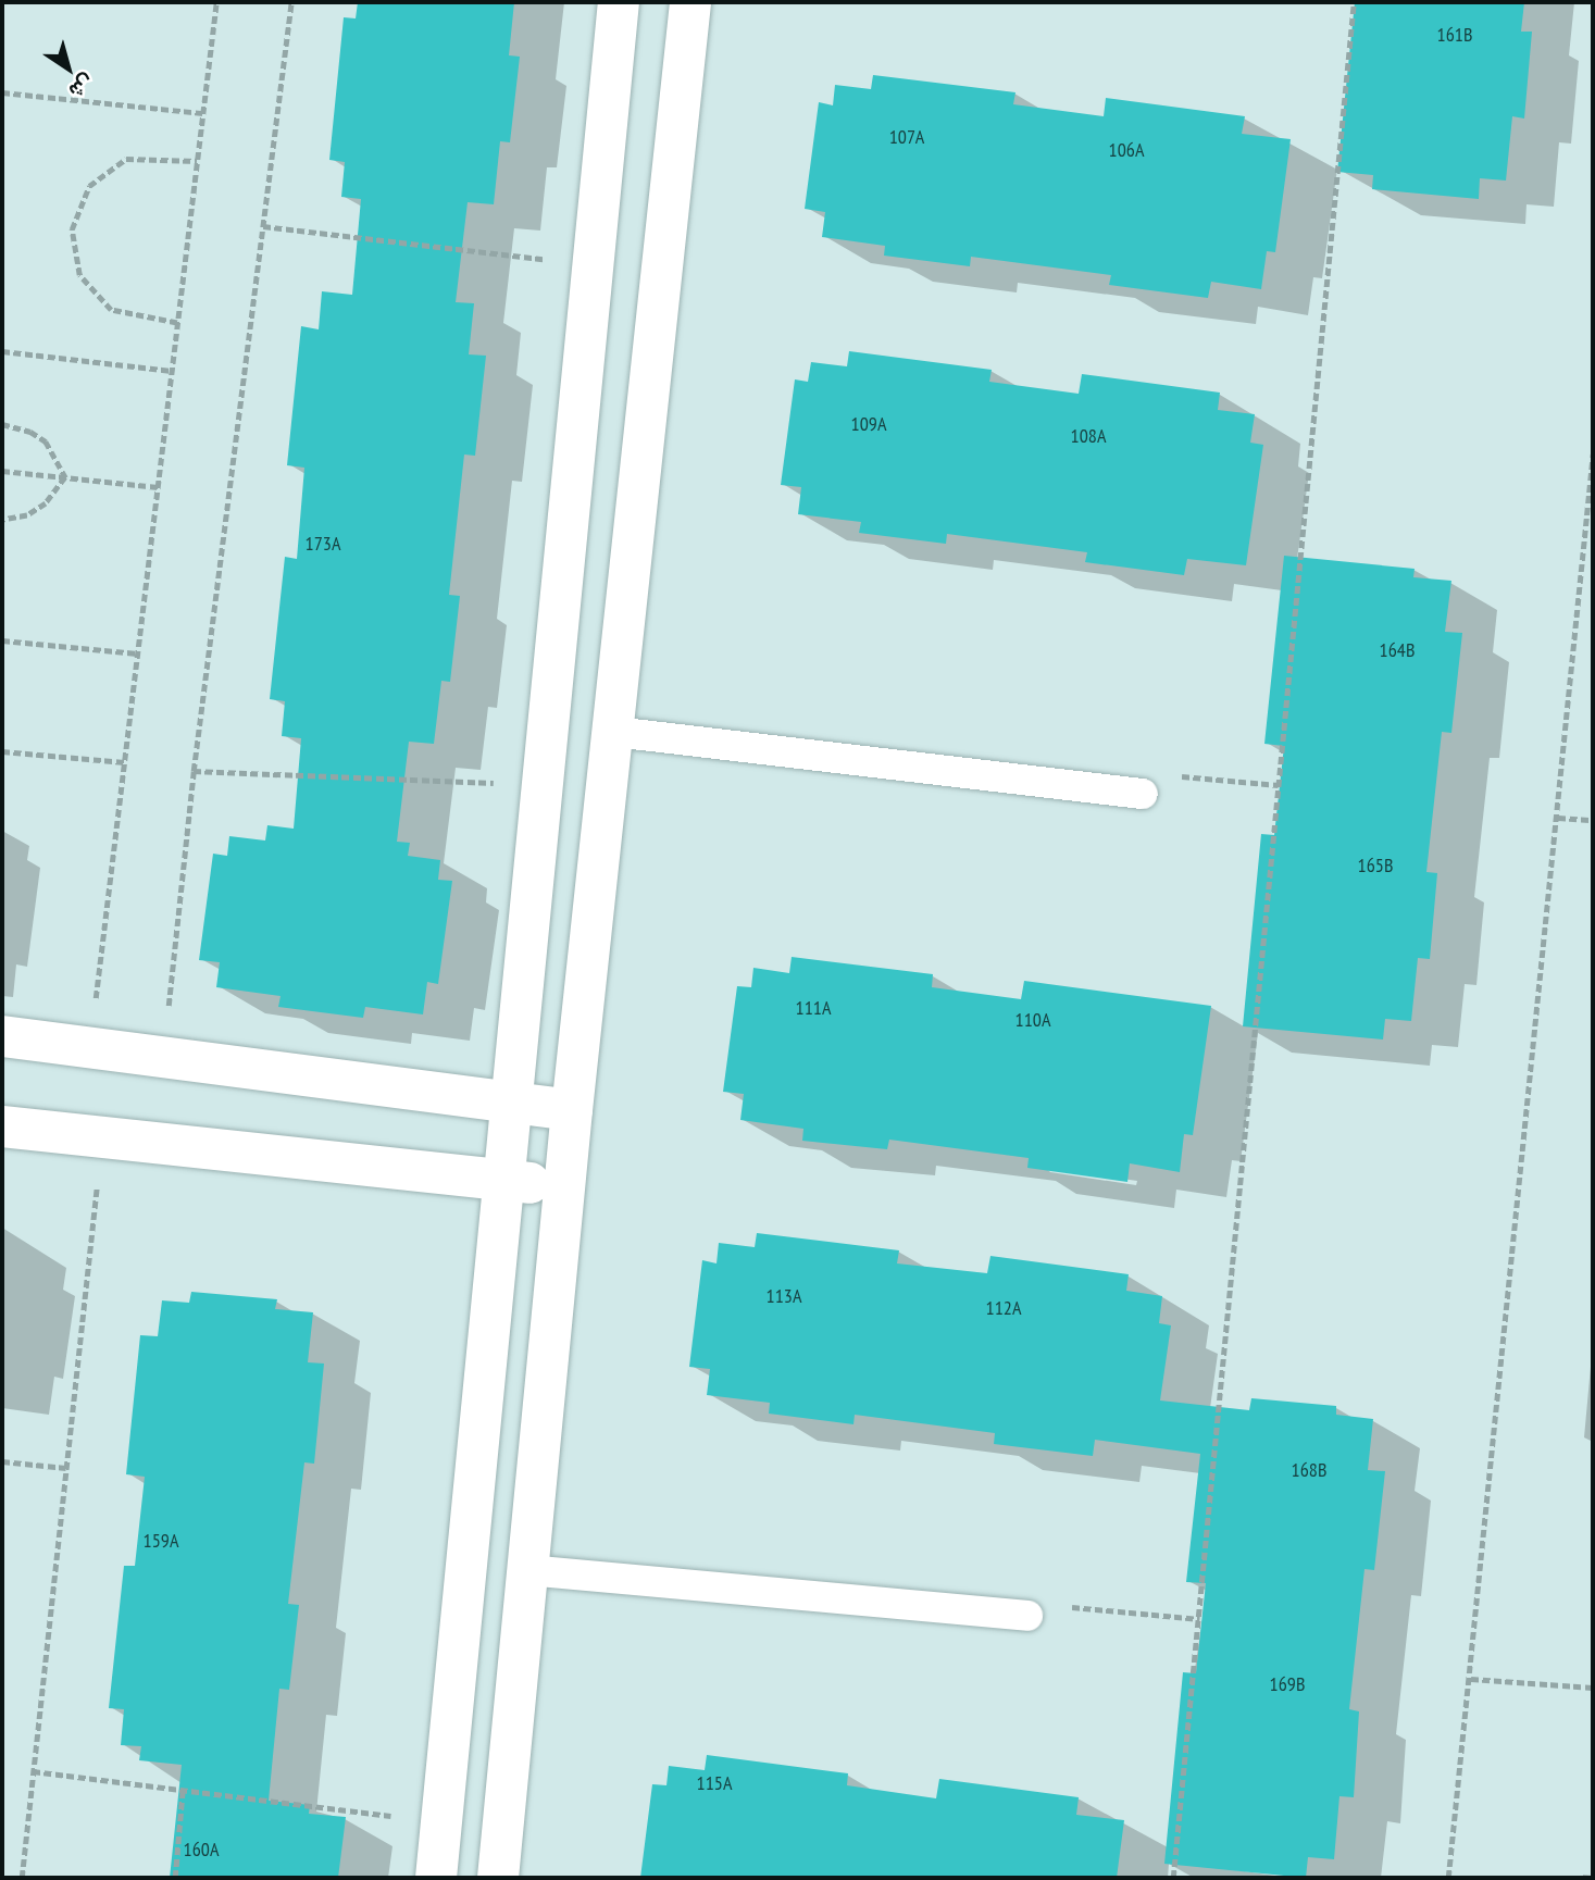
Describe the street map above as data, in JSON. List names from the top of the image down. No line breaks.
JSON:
{"house_numbers":["161B","107A","106A","109A","108A","173A","164B","165B","111A","110A","113A","112A","168B","159A","169B","115A","160A"],"north":"bottom right"}
